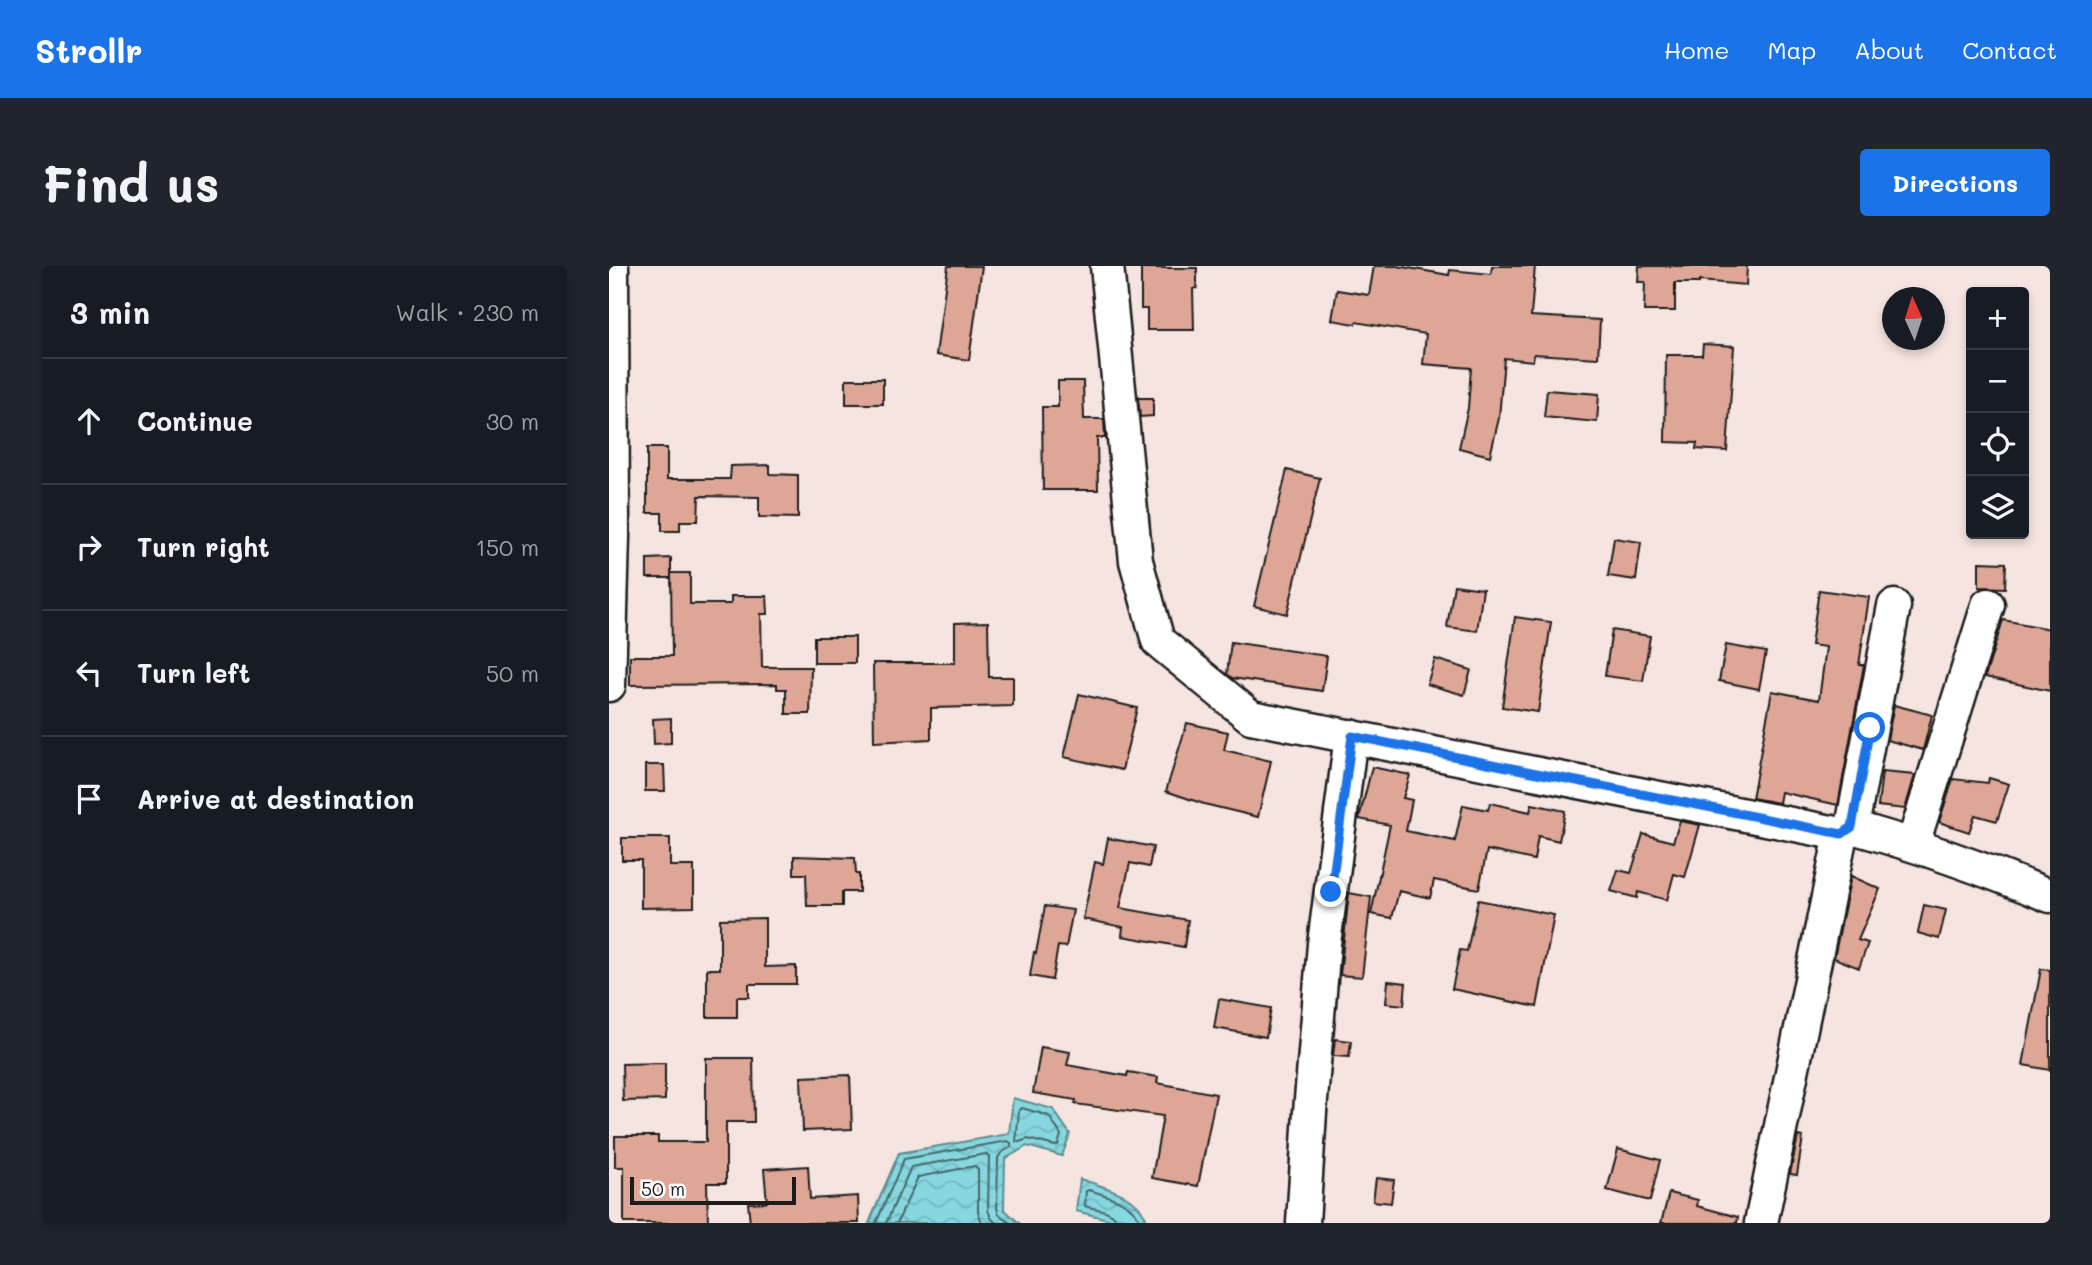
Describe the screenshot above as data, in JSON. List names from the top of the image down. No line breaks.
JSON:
{"scale_bar":"50 m","north":"top","page":{"header":"Strollr","nav":["Home","Map","About","Contact"],"buttons":"Directions","title":"Find us","heading":["3 min","Walk · 230 m"],"map_buttons":["+","−"],"list":[["Continue","30 m"],["Turn right","150 m"],["Turn left","50 m"],"Arrive at destination"],"scale":"50 m"}}
